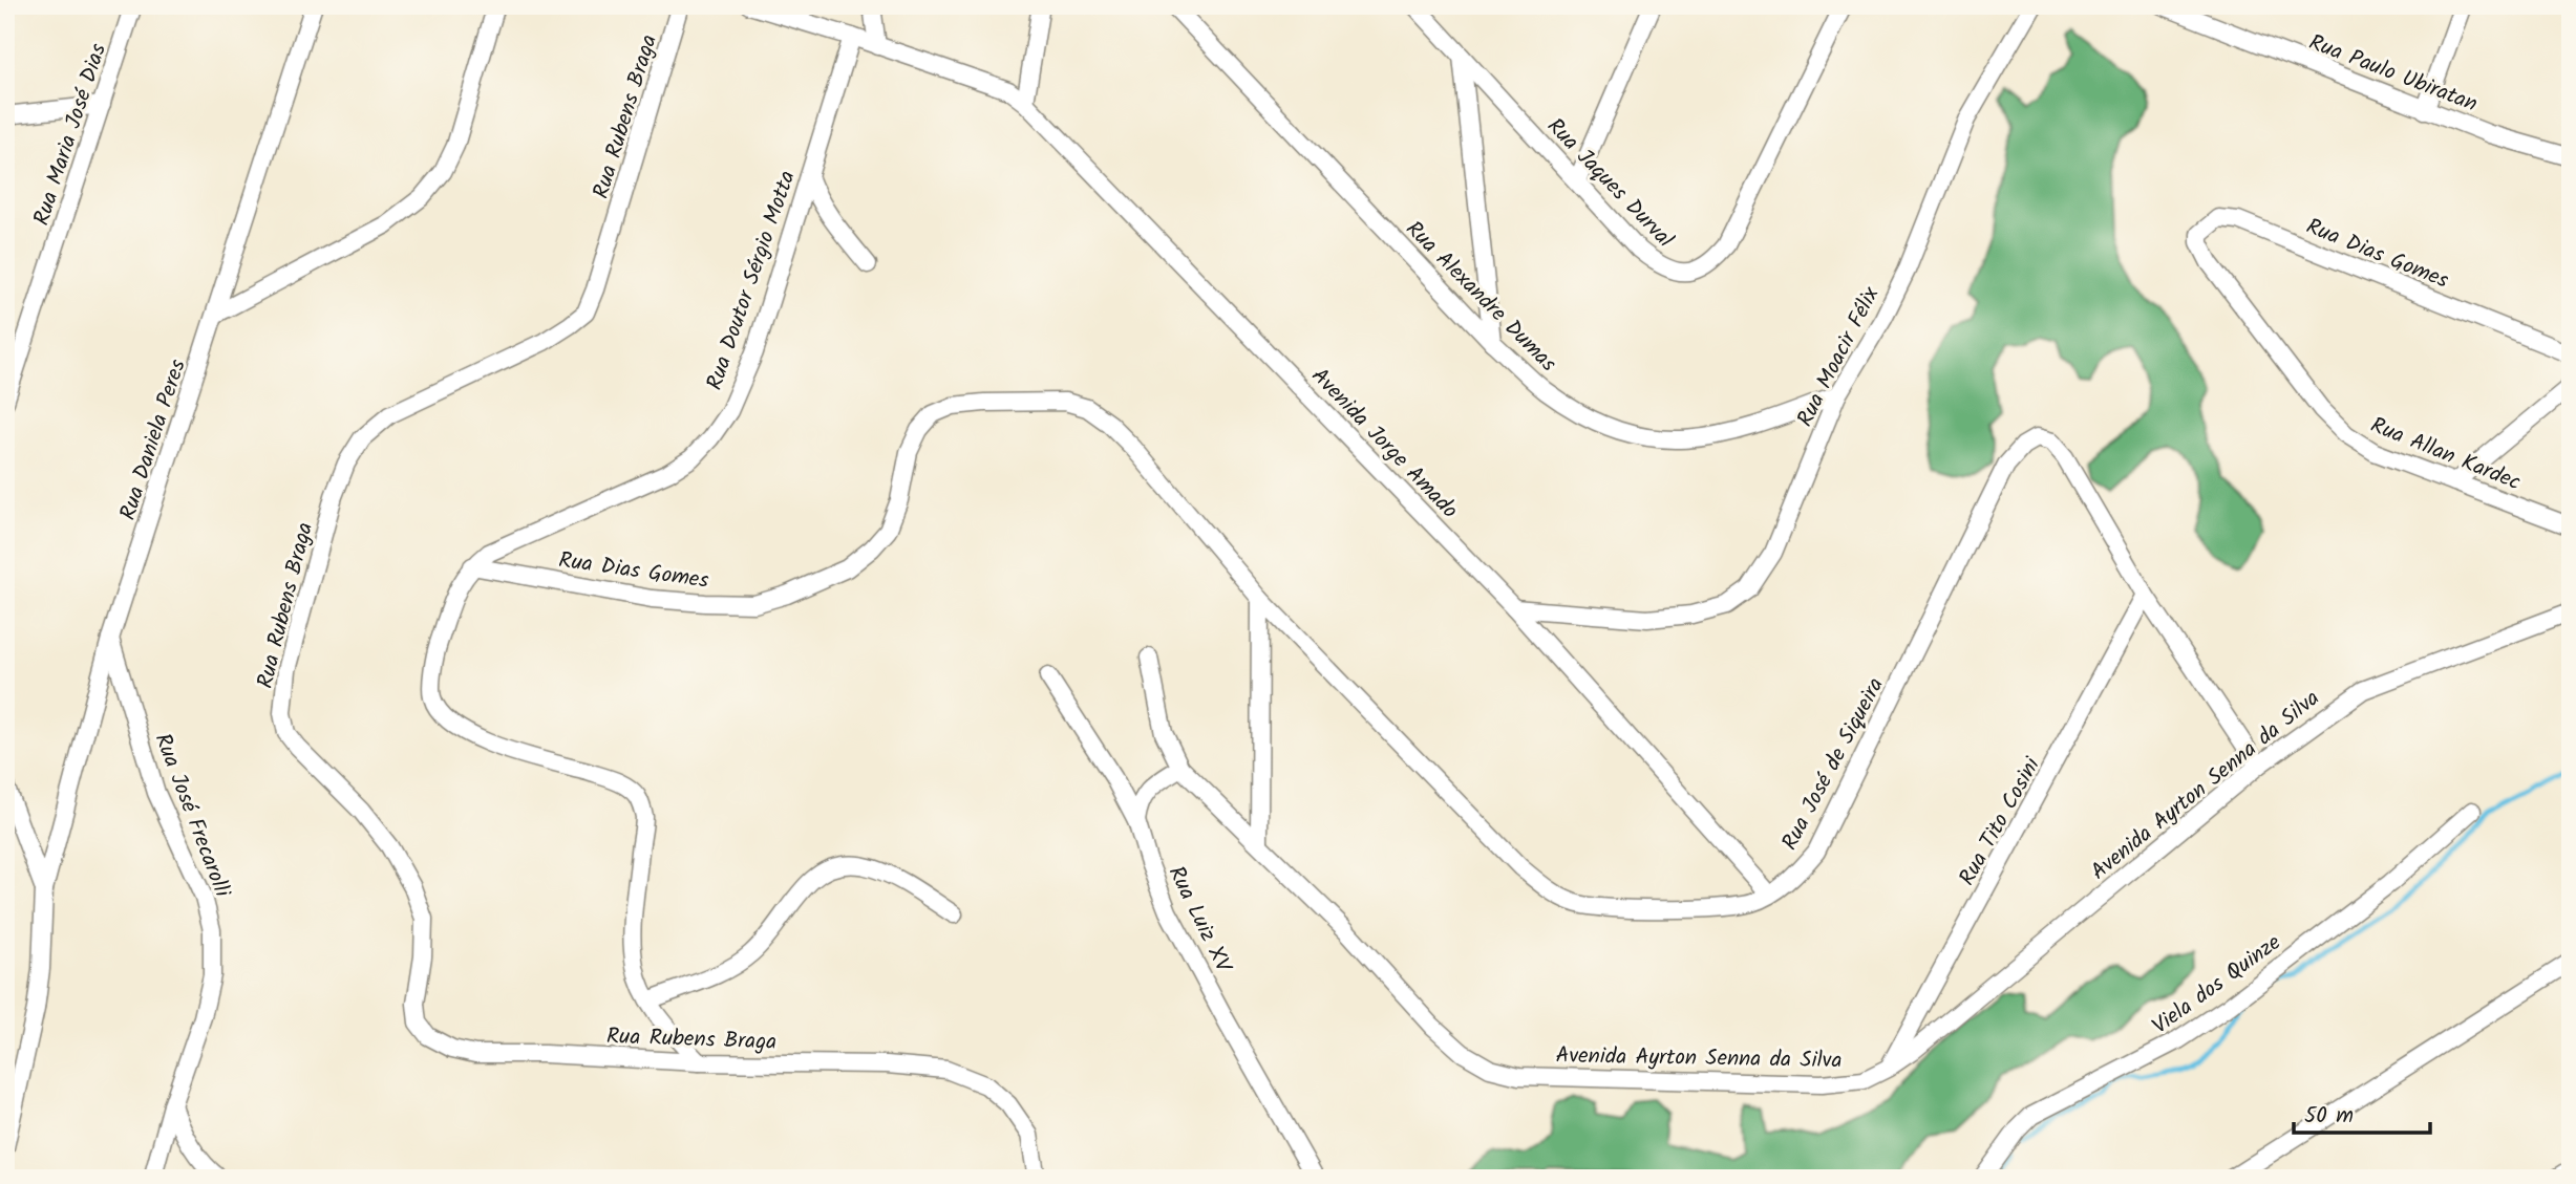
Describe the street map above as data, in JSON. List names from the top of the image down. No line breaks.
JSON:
{"streets":{"street":["Rua Paulo Ubiratan","Rua Rubens Braga","Rua Maria José Dias","Rua Jaques Durval","Rua Dias Gomes","Rua Doutor Sérgio Motta","Rua Alexandre Dumas","Rua Moacir Félix","Rua Daniela Peres","Avenida Jorge Amado","Rua Allan Kardec","Rua José de Siqueira","Avenida Ayrton Senna da Silva","Rua José Frecarolli","Rua Tito Cosini","Rua Luiz XV","Viela dos Quinze"]},"crossings":[["Rua Rubens Braga","Rua Doutor Sérgio Motta"],["Rua Dias Gomes","Rua Doutor Sérgio Motta"],["Rua Dias Gomes","Rua Allan Kardec"],["Rua Dias Gomes","Rua José de Siqueira"],["Rua Doutor Sérgio Motta","Avenida Jorge Amado"],["Rua Alexandre Dumas","Rua Moacir Félix"],["Rua Moacir Félix","Avenida Jorge Amado"],["Rua Daniela Peres","Rua José Frecarolli"],["Avenida Jorge Amado","Rua José de Siqueira"],["Rua José de Siqueira","Avenida Ayrton Senna da Silva"],["Rua José de Siqueira","Rua Tito Cosini"],["Avenida Ayrton Senna da Silva","Rua Tito Cosini"]],"scale_bar":"50 m"}
